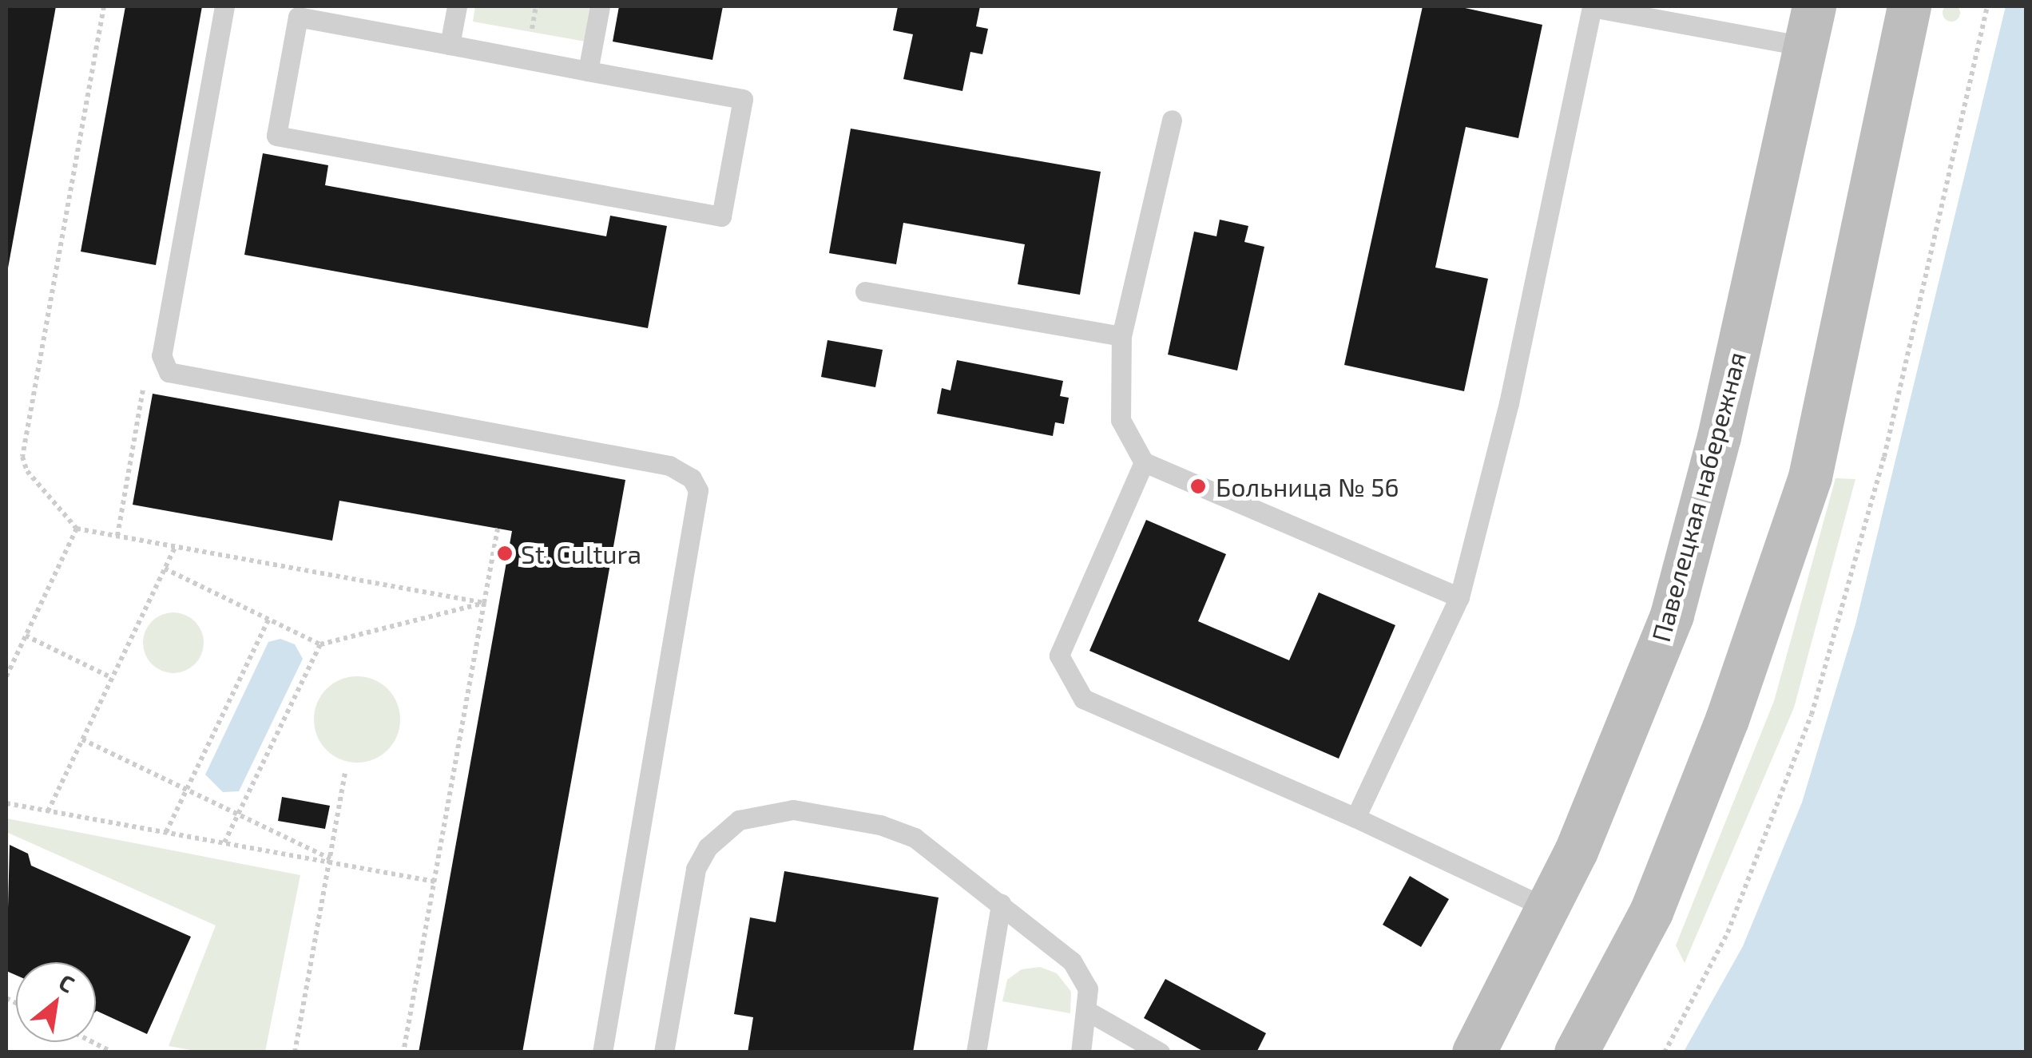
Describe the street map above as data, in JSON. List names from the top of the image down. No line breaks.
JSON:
{"streets":{"main road":["Павелецкая набережная"]},"places":["Больница № 56","St. Cultura"],"north":"top right"}
